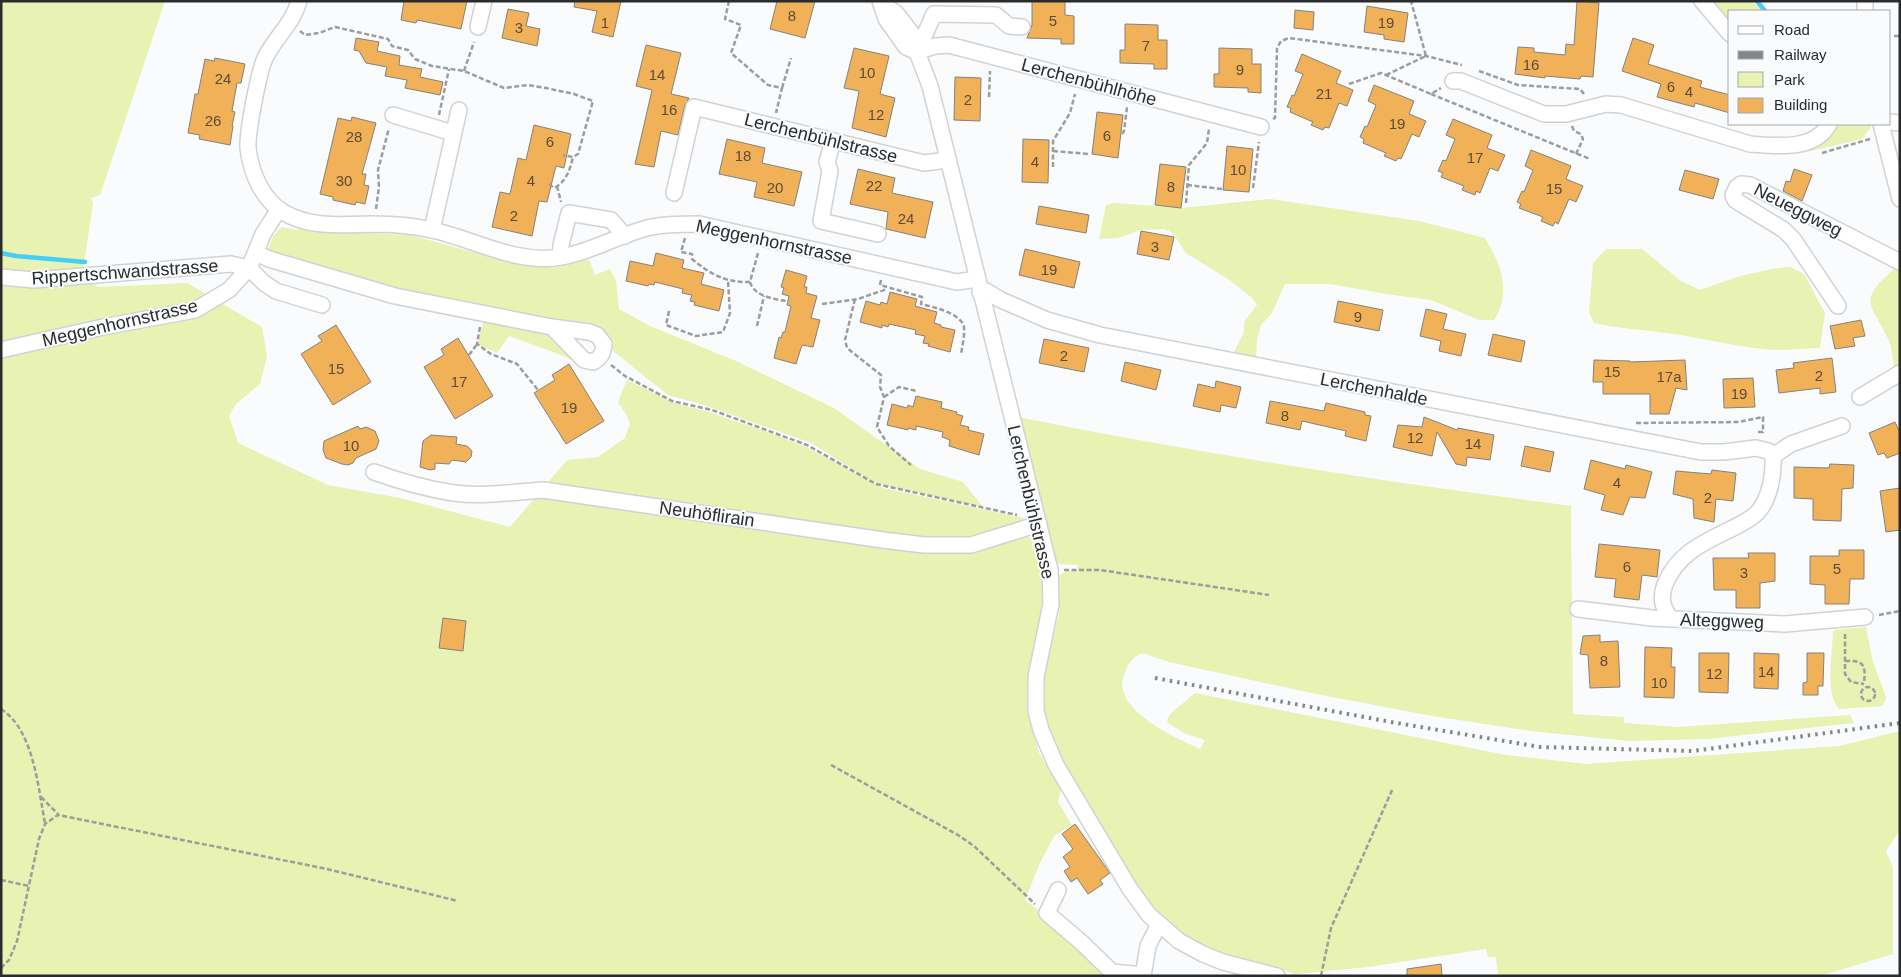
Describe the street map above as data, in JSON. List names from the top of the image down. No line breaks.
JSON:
{"streets":{"street":["Lerchenbühlhöhe","Lerchenbühlstrasse","Neueggweg","Meggenhornstrasse","Rippertschwandstrasse","Lerchenhalde","Neuhöflirain","Alteggweg"]},"crossings":[["Lerchenbühlhöhe","Lerchenbühlstrasse"],["Lerchenbühlstrasse","Meggenhornstrasse"],["Lerchenbühlstrasse","Lerchenhalde"],["Lerchenbühlstrasse","Neuhöflirain"],["Meggenhornstrasse","Rippertschwandstrasse"],["Meggenhornstrasse","Lerchenhalde"]],"house_numbers":["8","5","1","19","3","7","16","9","10","14","24","6","4","21","2","16","12","26","19","6","28","6","18","17","4","10","30","4","22","8","20","15","2","24","3","19","9","2","15","15","2","17a","17","19","19","8","12","14","10","4","2","6","5","3","8","14","12","10"],"legend":["Road","Railway","Park","Building"]}
